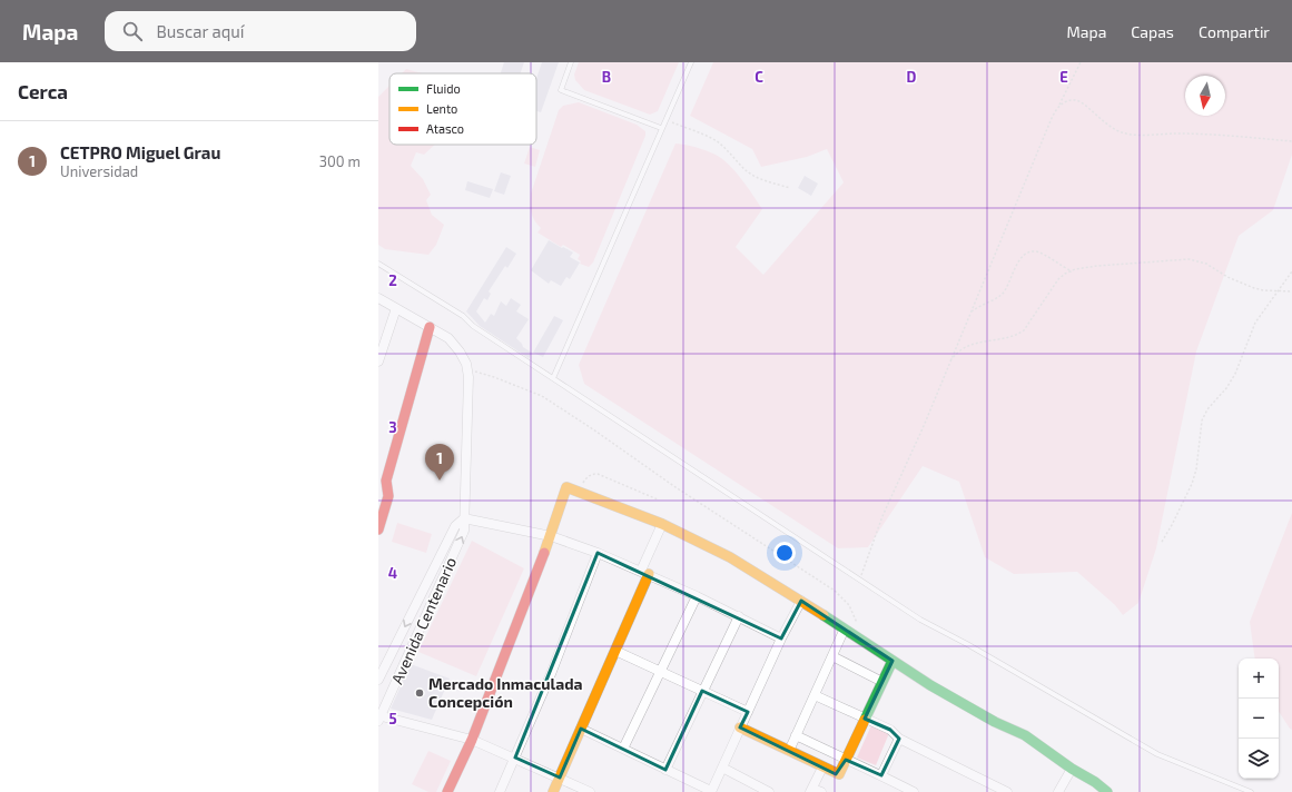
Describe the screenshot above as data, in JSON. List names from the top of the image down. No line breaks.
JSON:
{"streets":{"street":["Avenida Centenario"]},"places":["Mercado Inmaculada Concepción"],"legend":["Fluido","Lento","Atasco"],"north":"bottom","page":{"header":"Mapa","search":"Buscar aquí","nav":["Mapa","Capas","Compartir"],"heading":"Cerca","list":[{"mark":"1","name":"CETPRO Miguel Grau","note":"Universidad","value":"300 m"}],"pins":"1","map_buttons":["+","−"]},"grid":{"columns":["B","C","D","E"],"rows":["2","3","4","5"]}}
